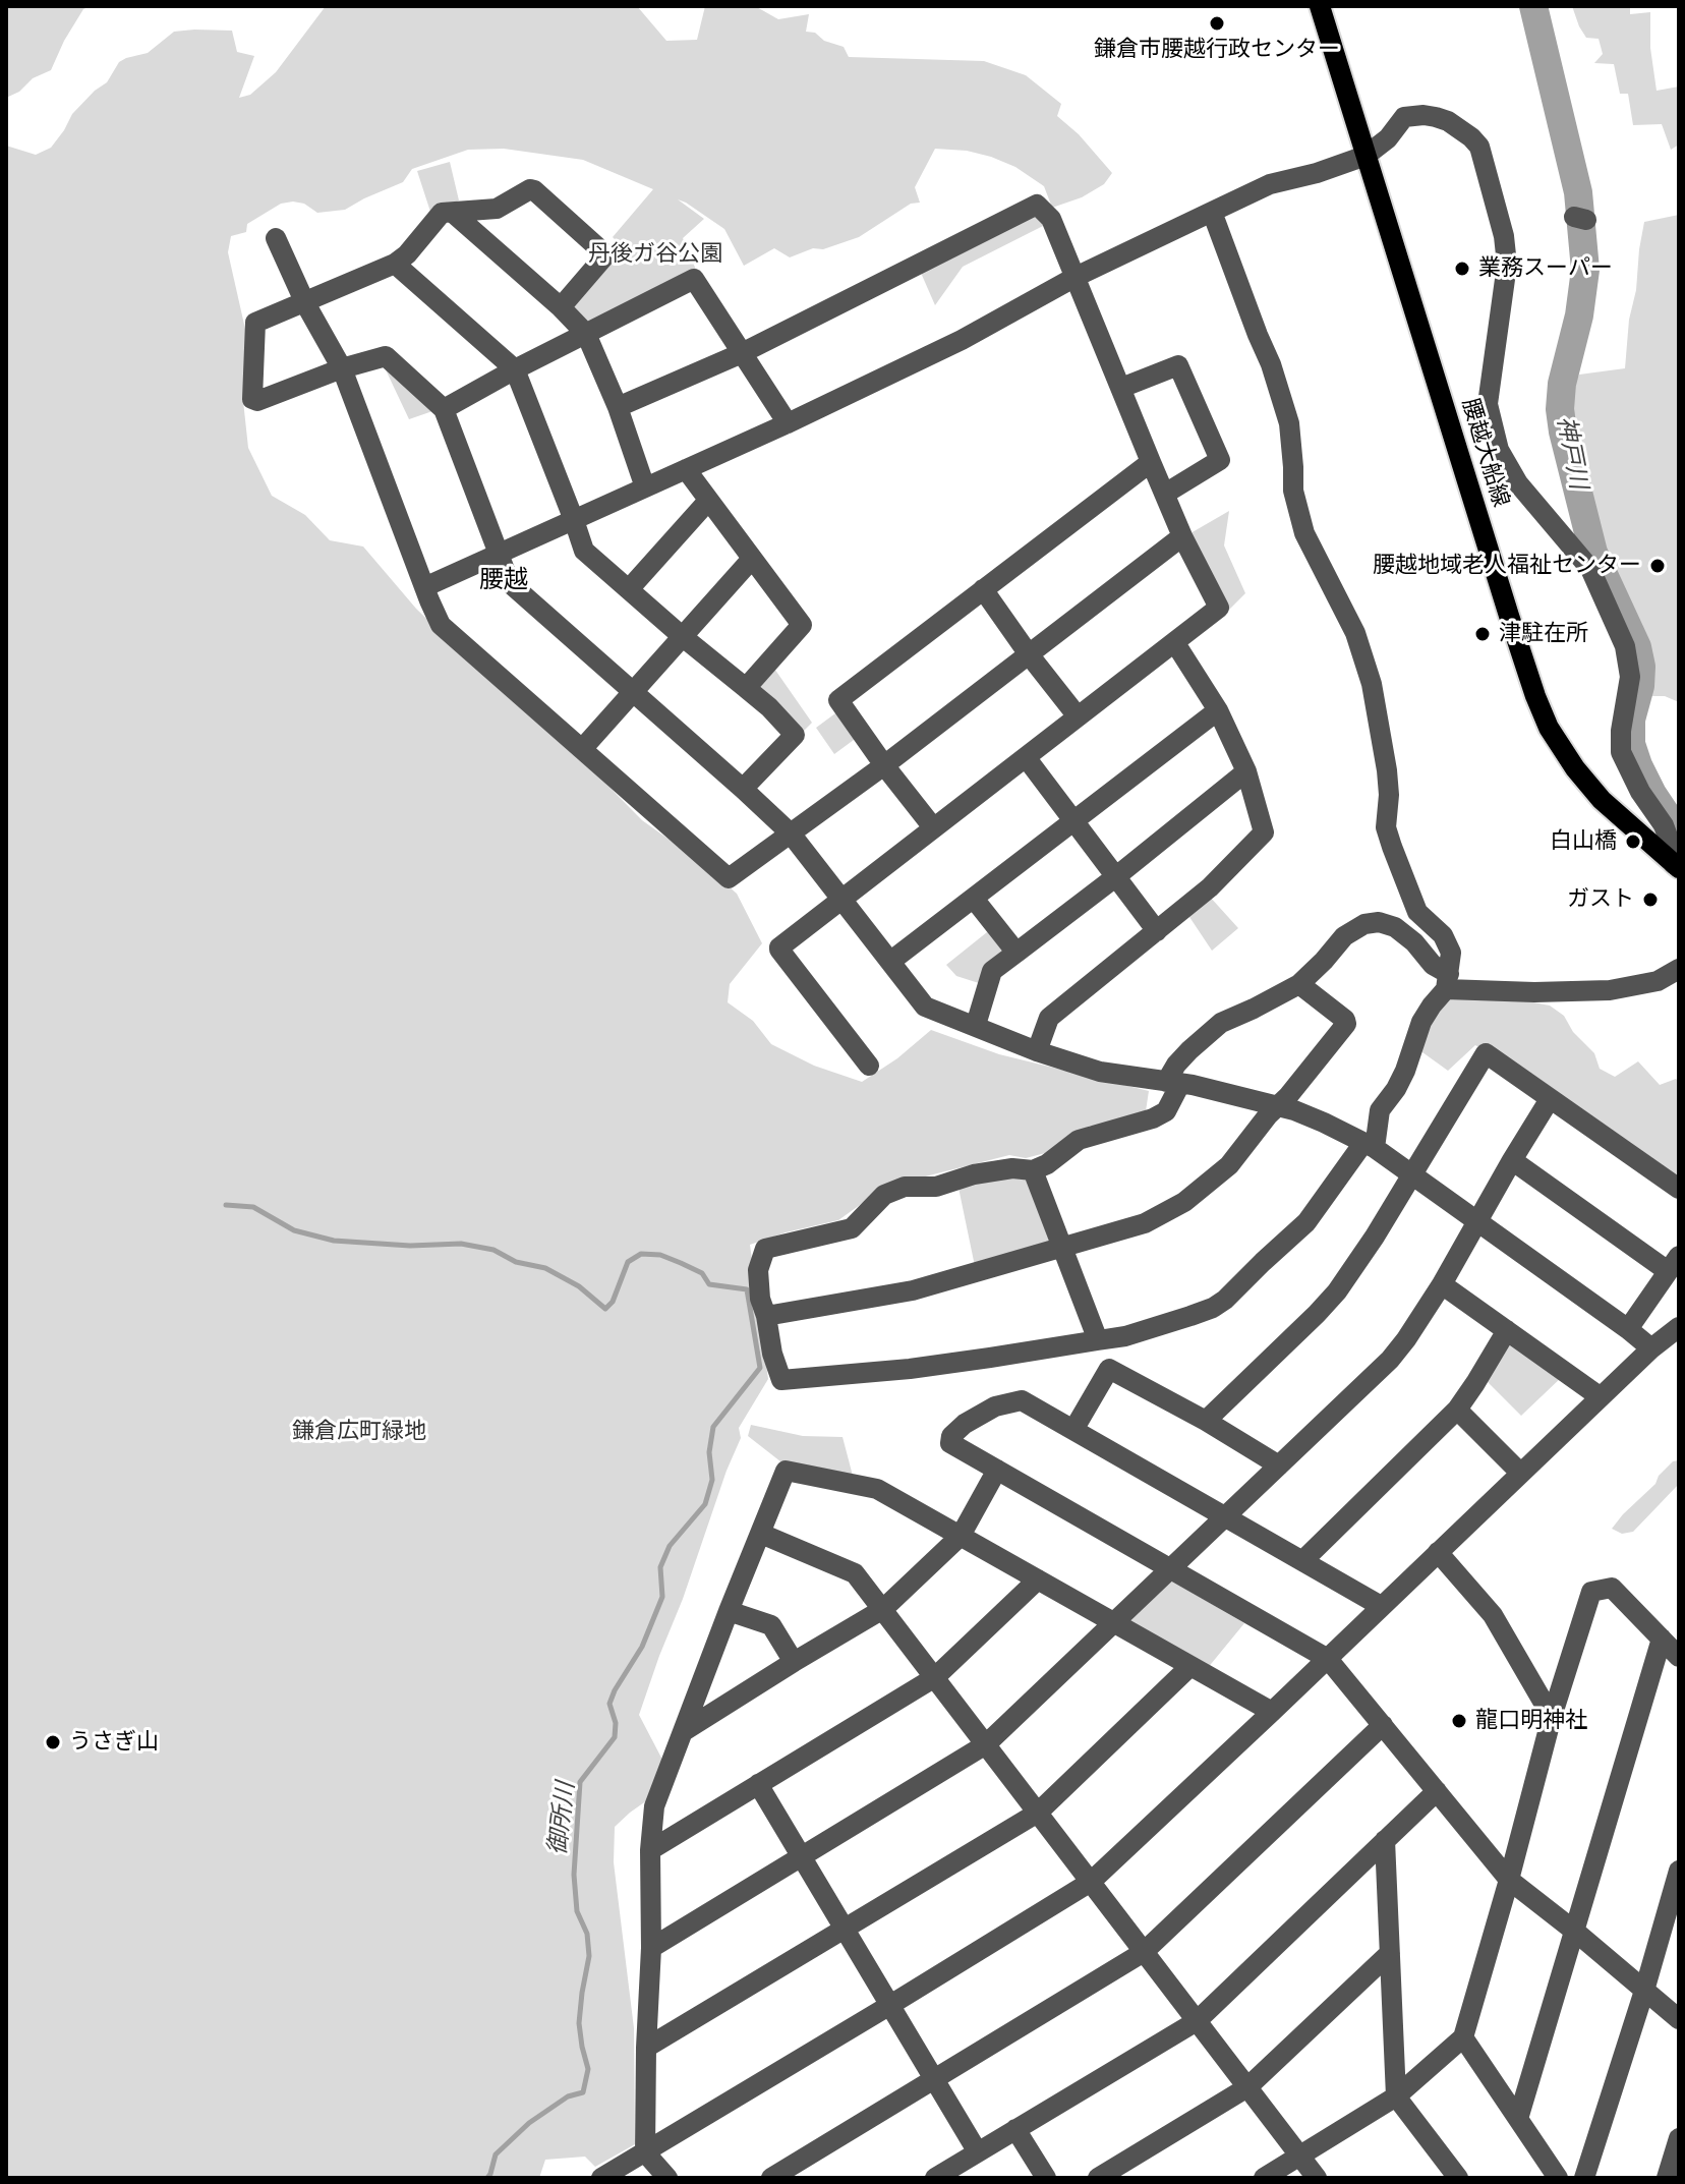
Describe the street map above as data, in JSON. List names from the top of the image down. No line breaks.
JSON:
{"streets":{"main road":["腰越大船線"]},"districts":["腰越"],"water":["神戸川","御所川"],"parks":["丹後ガ谷公園","鎌倉広町緑地"],"places":["鎌倉市腰越行政センター","業務スーパー","腰越地域老人福祉センター","津駐在所","白山橋","ガスト","龍口明神社","うさぎ山"]}
